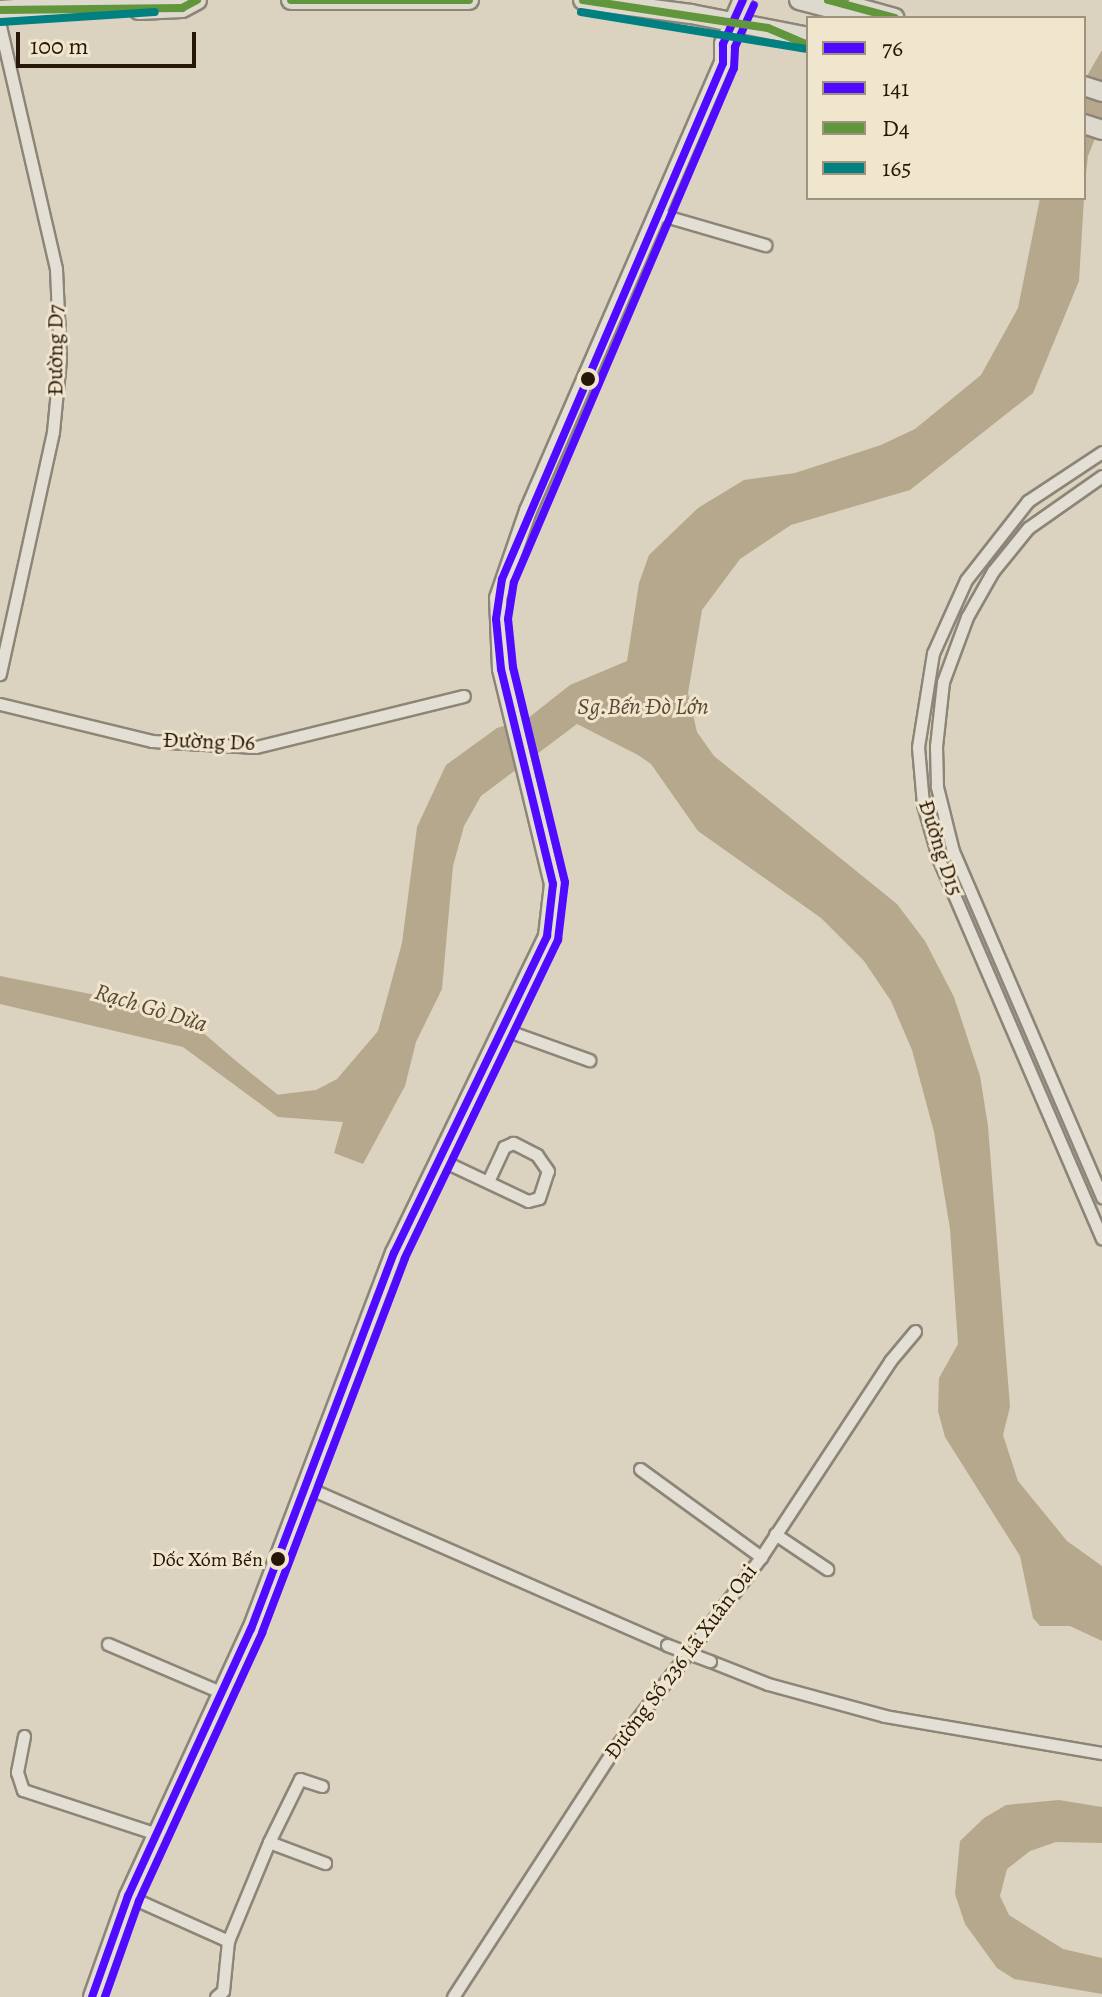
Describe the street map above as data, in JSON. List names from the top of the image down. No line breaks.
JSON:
{"streets":{"street":["Đường D7","Đường D6","Đường D15","Đường Số 236 Lã Xuân Oai"]},"water":["Sg.Bến Đò Lớn","Rạch Gò Dừa"],"places":["Dốc Xóm Bến"],"lines":["transit line 76","transit line D4","transit line 141","transit line 165"],"legend":["76","141","D4","165"],"scale_bar":"100 m"}
